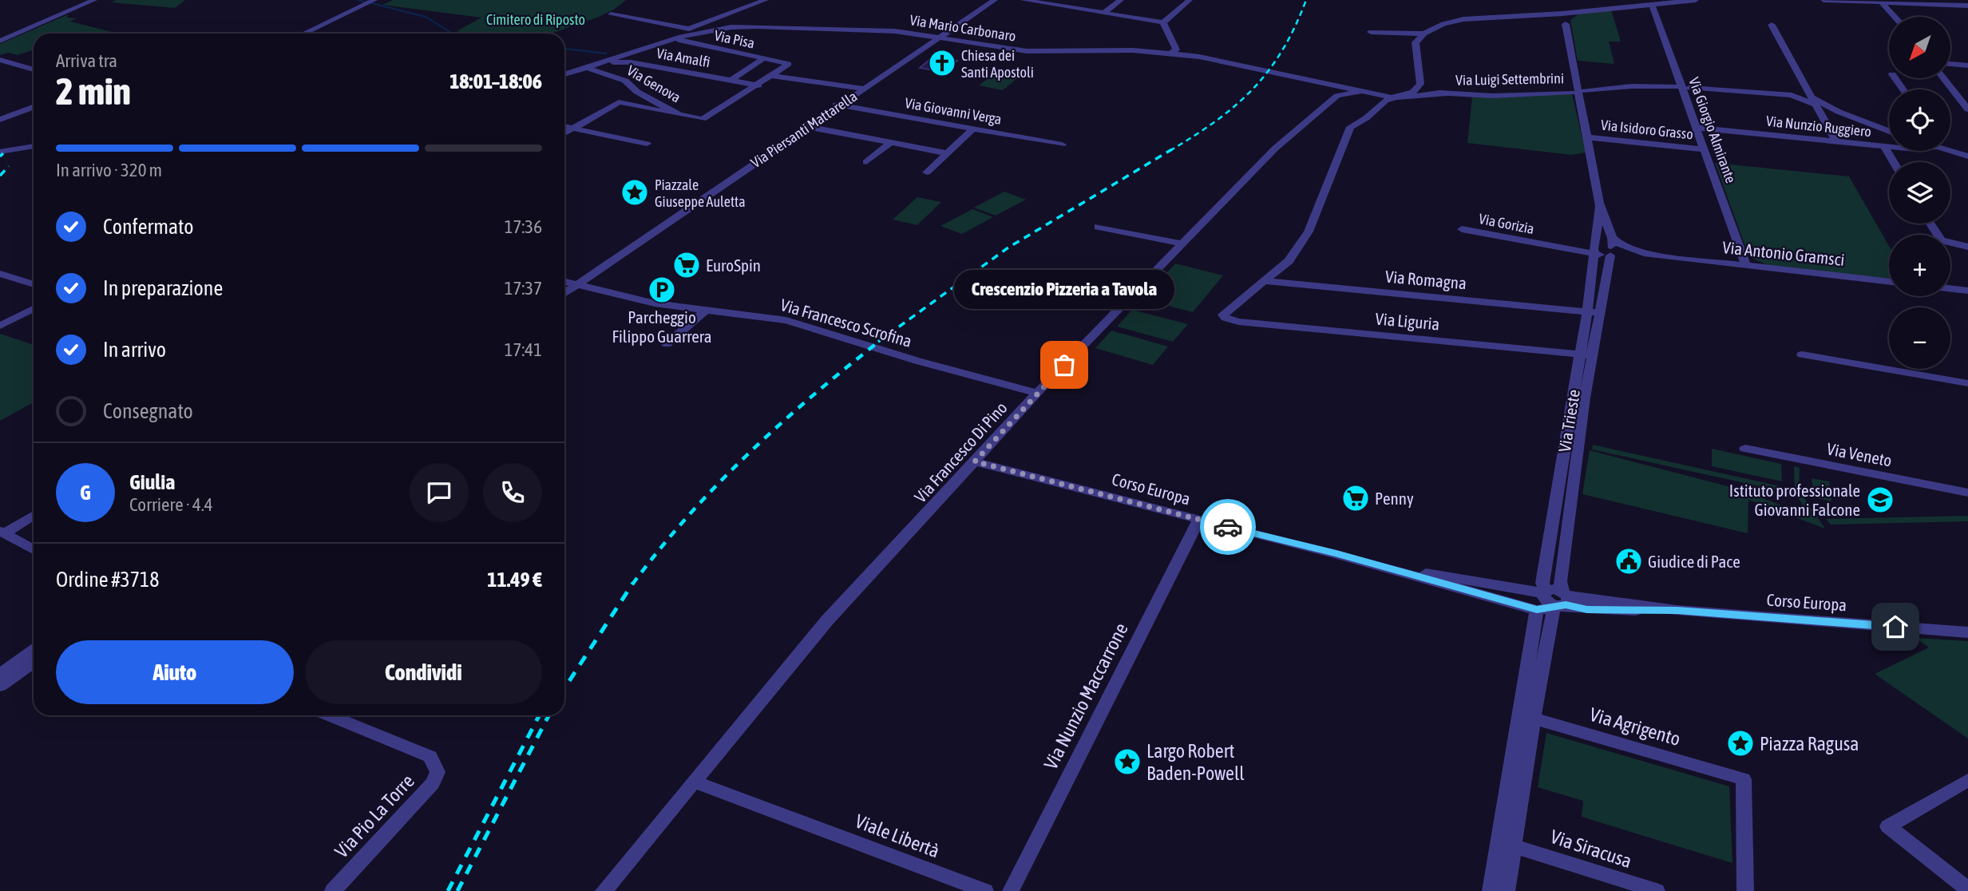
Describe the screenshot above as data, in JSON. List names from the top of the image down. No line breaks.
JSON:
{"streets":{"street":["Via Mario Carbonaro","Via Pisa","Via Amalfi","Via Luigi Settembrini","Via Genova","Via Giovanni Verga","Via Nunzio Ruggiero","Via Piersanti Mattarella","Via Isidoro Grasso","Via Giorgio Almirante","Via Gorizia","Via Antonio Gramsci","Via Romagna","Via Liguria","Via Francesco Scrofina","Via Trieste","Via Francesco Di Pino","Via Veneto","Corso Europa","Via Nunzio Maccarrone","Via Agrigento","Via Pio La Torre","Viale Libertà","Via Siracusa"]},"crossings":[["Via Mario Carbonaro","Via Pisa"],["Via Mario Carbonaro","Via Piersanti Mattarella"],["Via Pisa","Via Genova"],["Via Amalfi","Via Genova"],["Via Giovanni Verga","Via Piersanti Mattarella"],["Via Nunzio Ruggiero","Via Giorgio Almirante"],["Via Piersanti Mattarella","Via Francesco Scrofina"],["Via Isidoro Grasso","Via Giorgio Almirante"],["Via Giorgio Almirante","Via Antonio Gramsci"],["Via Gorizia","Via Trieste"],["Via Romagna","Via Liguria"],["Via Romagna","Via Trieste"],["Via Liguria","Via Trieste"],["Via Francesco Scrofina","Via Francesco Di Pino"],["Via Trieste","Corso Europa"],["Via Trieste","Via Agrigento"],["Via Trieste","Via Siracusa"],["Via Francesco Di Pino","Corso Europa"],["Via Francesco Di Pino","Viale Libertà"],["Corso Europa","Via Nunzio Maccarrone"]],"parks":["Cimitero di Riposto"],"places":{"church":["Chiesa dei Santi Apostoli"],"place":["Piazzale Giuseppe Auletta","Piazza Ragusa","Largo Robert Baden-Powell"],"supermarket":["EuroSpin","Penny"],"parking":["Parcheggio Filippo Guarrera"],"other":["Crescenzio Pizzeria a Tavola"],"school or university":["Istituto professionale Giovanni Falcone"],"public building":["Giudice di Pace"]},"north":"bottom left","page":{"map_buttons":["+","−"],"heading":["2 min","Arriva tra","18:01–18:06"],"panel":["Giulia","Corriere · 4.4","Ordine #3718","11.49 €"],"bar":"In arrivo · 320 m","list":[["Confermato","17:36"],["In preparazione","17:37"],["In arrivo","17:41"],"Consegnato"],"bubble":"Crescenzio Pizzeria a Tavola","round":"G","buttons":["Aiuto","Condividi"]}}
